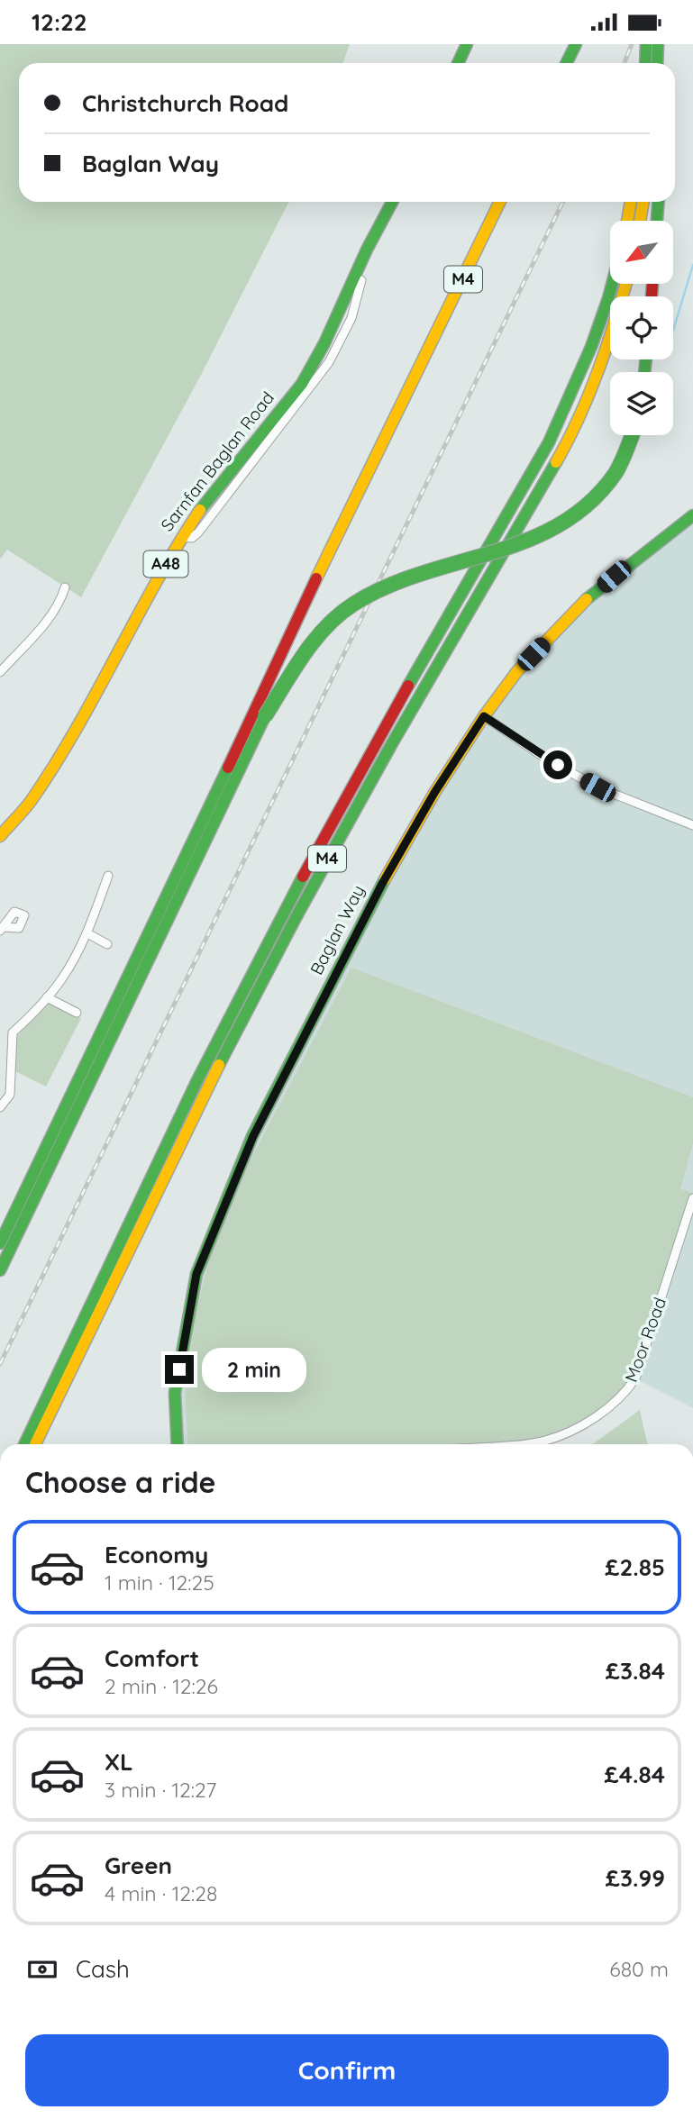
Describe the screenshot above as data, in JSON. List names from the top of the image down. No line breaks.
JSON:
{"streets":{"main road":["M4","Sarnfan Baglan Road","A48","Baglan Way"],"street":["Moor Road"]},"north":"bottom left","page":{"status":"12:22","banner":["Christchurch Road","Baglan Way"],"bubble":"2 min","heading":"Choose a ride","list":[{"name":"Economy","note":"1 min · 12:25","value":"£2.85"},{"name":"Comfort","note":"2 min · 12:26","value":"£3.84"},{"name":"XL","note":"3 min · 12:27","value":"£4.84"},{"name":"Green","note":"4 min · 12:28","value":"£3.99"}],"pay":["Cash","680 m"],"buttons":"Confirm"}}
